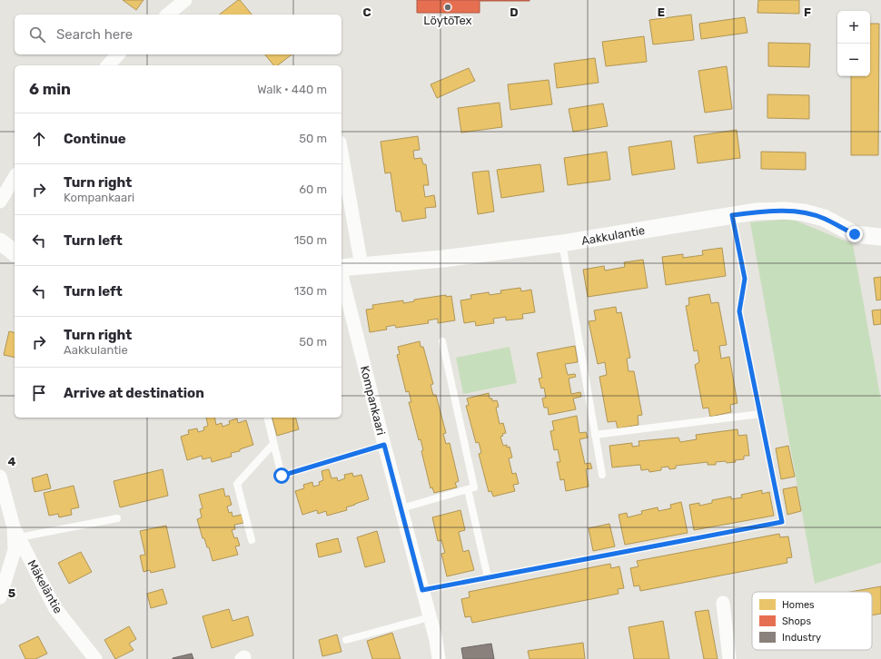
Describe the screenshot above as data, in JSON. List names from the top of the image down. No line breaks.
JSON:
{"streets":{"street":["Aakkulantie","Kompankaari","Mäkeläntie"]},"places":["LöytöTex"],"legend":["Homes","Shops","Industry"],"page":{"map_buttons":["+","−"],"search":"Search here","heading":["6 min","Walk · 440 m"],"list":[["Continue","50 m"],["Turn right","Kompankaari","60 m"],["Turn left","150 m"],["Turn left","130 m"],["Turn right","Aakkulantie","50 m"],"Arrive at destination"]},"grid":{"columns":["C","D","E","F"],"rows":["4","5"]}}
